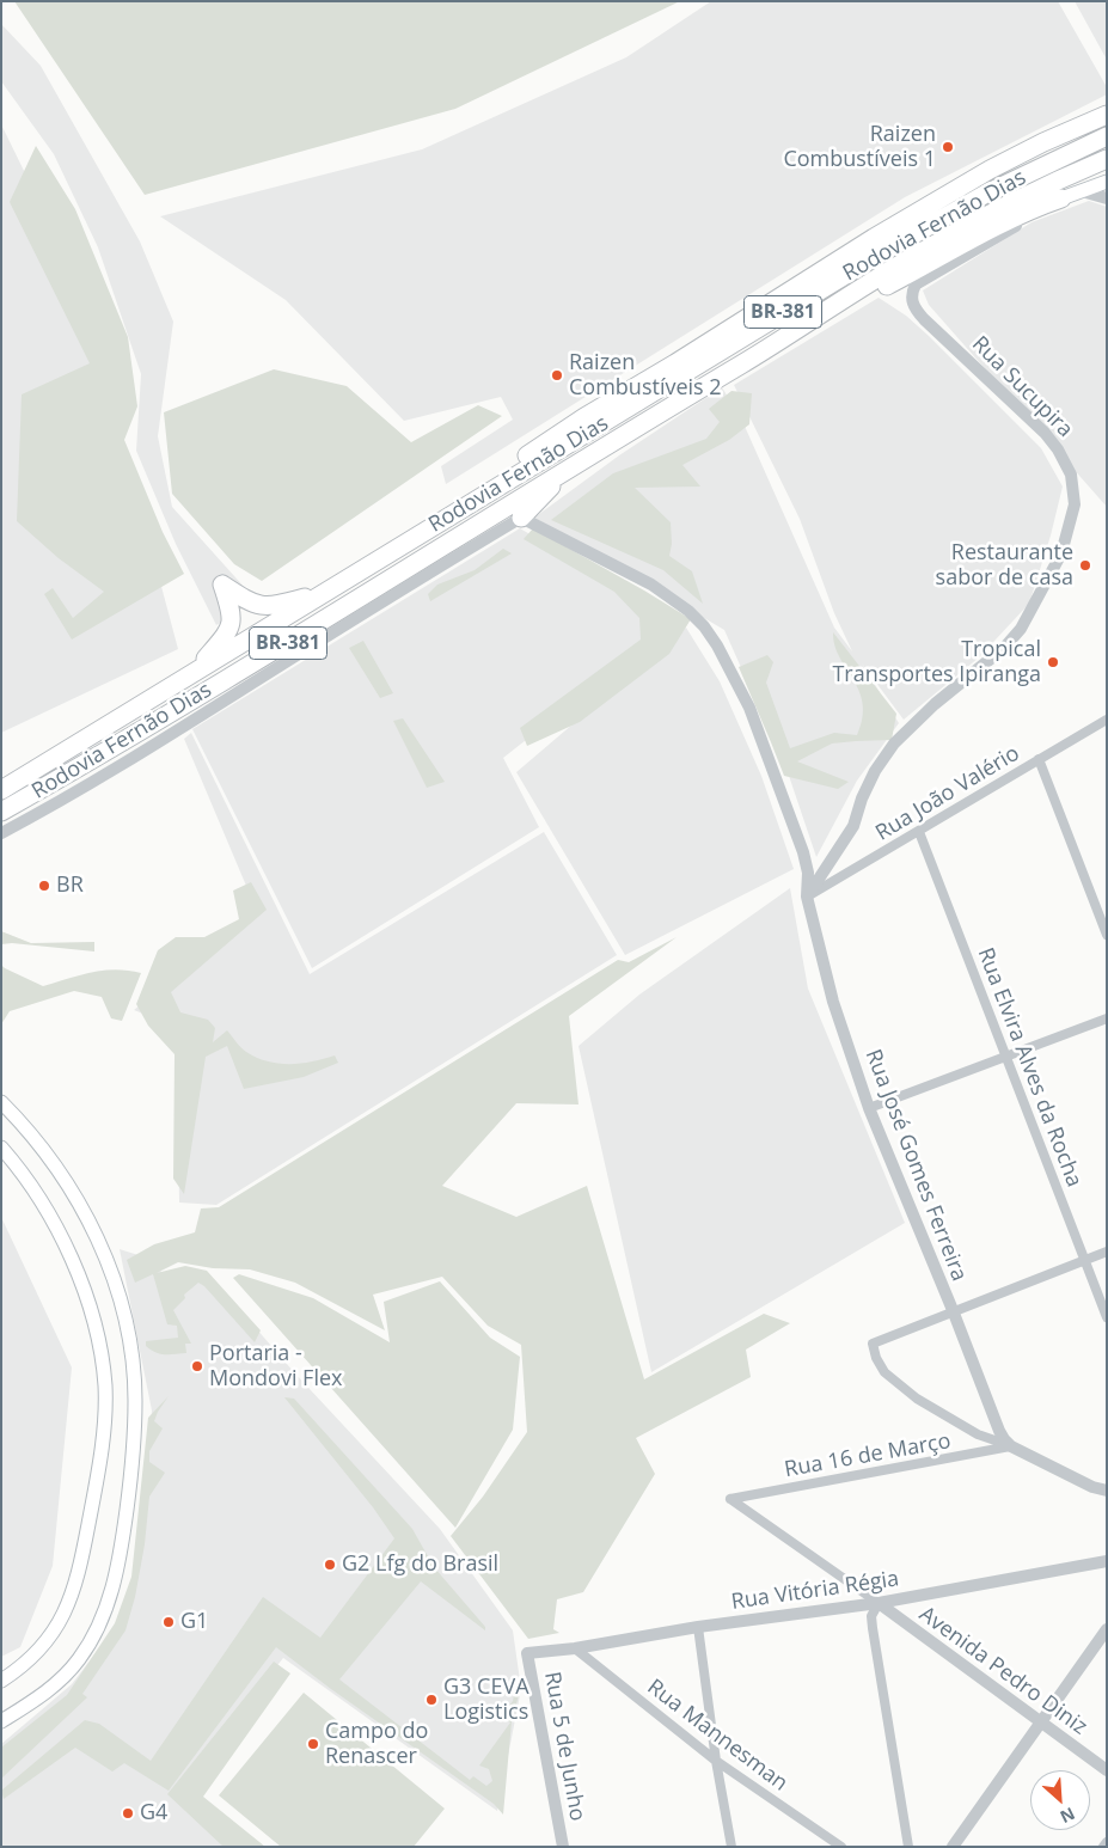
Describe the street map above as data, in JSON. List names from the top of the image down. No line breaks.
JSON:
{"streets":{"highway":["Rodovia Fernão Dias","BR-381"],"street":["Rua Sucupira","Rua João Valério","Rua Elvira Alves da Rocha","Rua José Gomes Ferreira","Rua 16 de Março","Rua Vitória Régia","Avenida Pedro Diniz","Rua Mannesman","Rua 5 de Junho"]},"crossings":[["Rodovia Fernão Dias","BR-381"],["Rodovia Fernão Dias","Rua José Gomes Ferreira"],["BR-381","Rua Sucupira"],["Rua Sucupira","Rua João Valério"],["Rua Sucupira","Rua José Gomes Ferreira"],["Rua João Valério","Rua Elvira Alves da Rocha"],["Rua João Valério","Rua José Gomes Ferreira"],["Rua José Gomes Ferreira","Rua 16 de Março"],["Rua 16 de Março","Avenida Pedro Diniz"],["Rua Vitória Régia","Avenida Pedro Diniz"],["Rua Vitória Régia","Rua Mannesman"],["Rua Vitória Régia","Rua 5 de Junho"]],"places":["Raizen Combustíveis 1","Raizen Combustíveis 2","Restaurante sabor de casa","Tropical Transportes Ipiranga","BR","Portaria - Mondovi Flex","G2 Lfg do Brasil","G1","G3 CEVA Logistics","Campo do Renascer","G4"],"north":"bottom right"}
